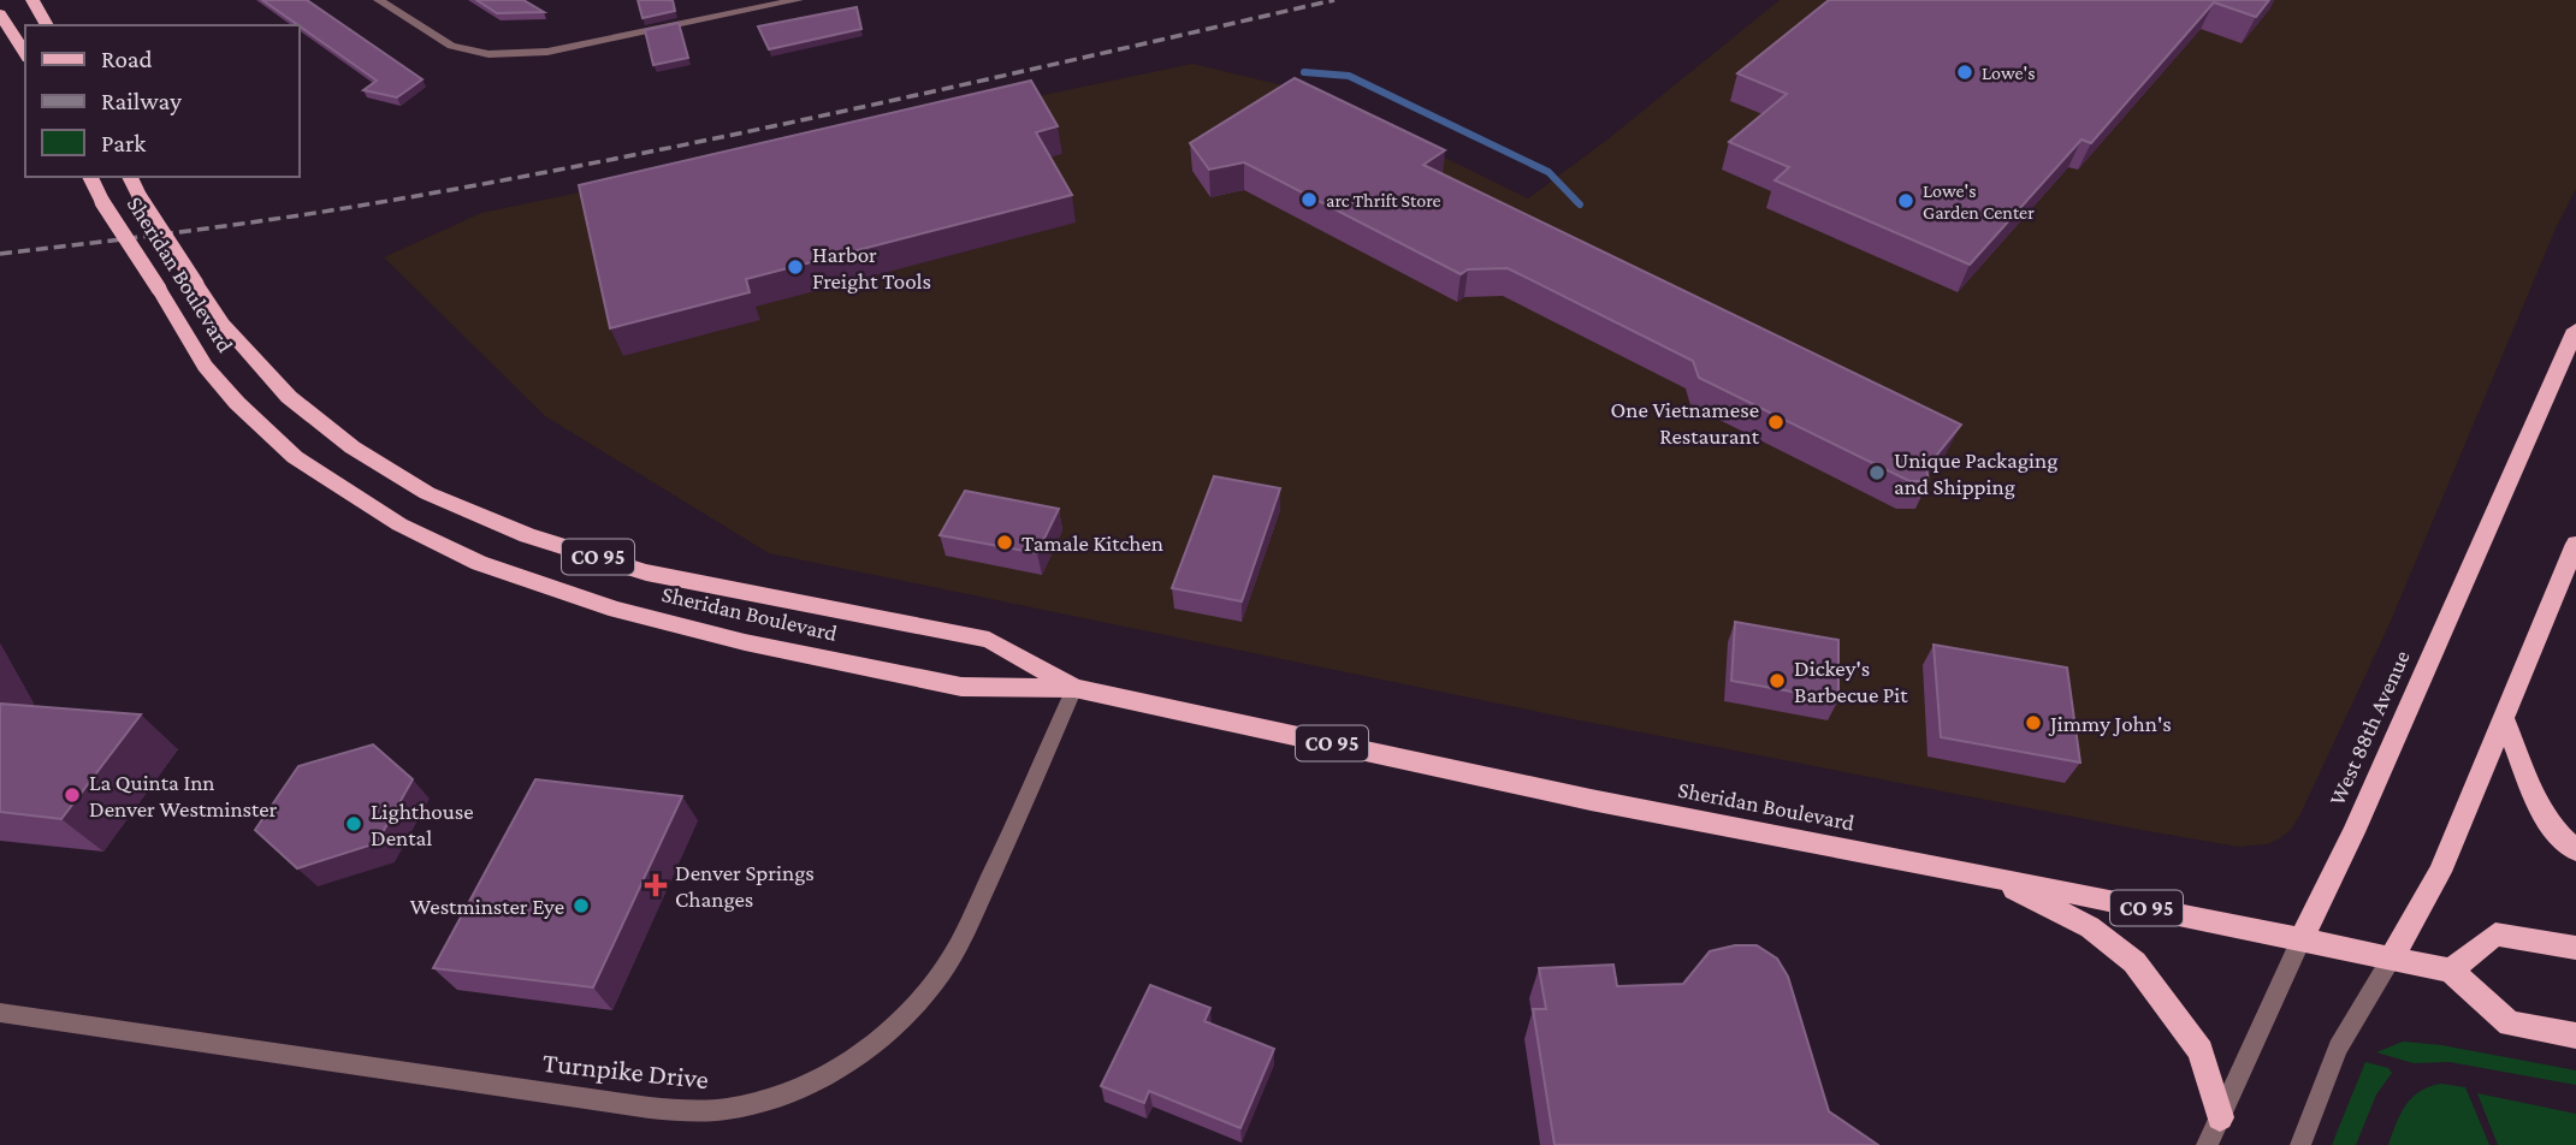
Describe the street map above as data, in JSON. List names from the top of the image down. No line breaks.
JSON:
{"streets":{"main road":["Sheridan Boulevard","CO 95","West 88th Avenue"],"street":["Turnpike Drive"]},"crossings":[["Sheridan Boulevard","West 88th Avenue"],["Sheridan Boulevard","Turnpike Drive"]],"places":{"other":["Lowe's","arc Thrift Store","Lowe's Garden Center","Harbor Freight Tools","One Vietnamese Restaurant","Unique Packaging and Shipping","Tamale Kitchen","Dickey's Barbecue Pit","Jimmy John's","La Quinta Inn Denver Westminster","Lighthouse Dental","Westminster Eye"],"health":["Denver Springs Changes"]},"legend":["Road","Railway","Park"]}
